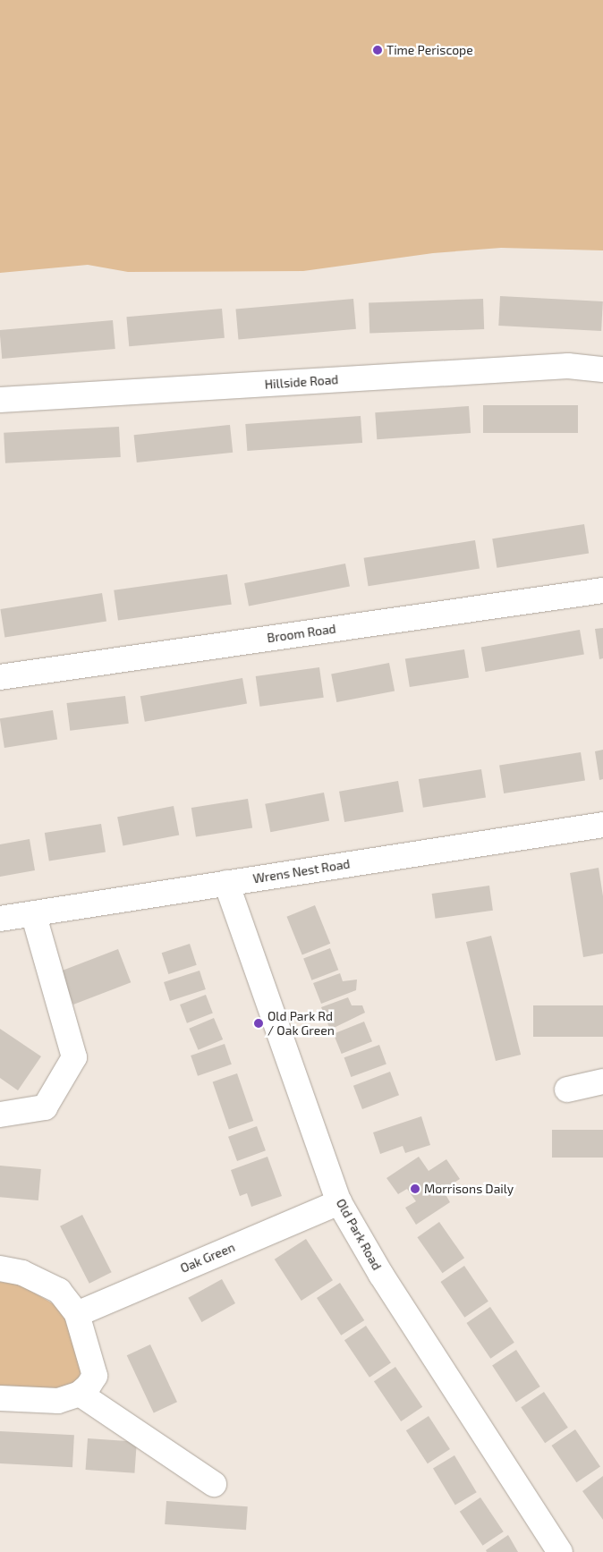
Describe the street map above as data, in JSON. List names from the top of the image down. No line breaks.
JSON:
{"streets":{"street":["Hillside Road","Broom Road","Wrens Nest Road","Old Park Road","Oak Green"]},"crossings":[["Wrens Nest Road","Old Park Road"],["Old Park Road","Oak Green"]],"places":["Time Periscope","Old Park Rd / Oak Green","Morrisons Daily"]}
